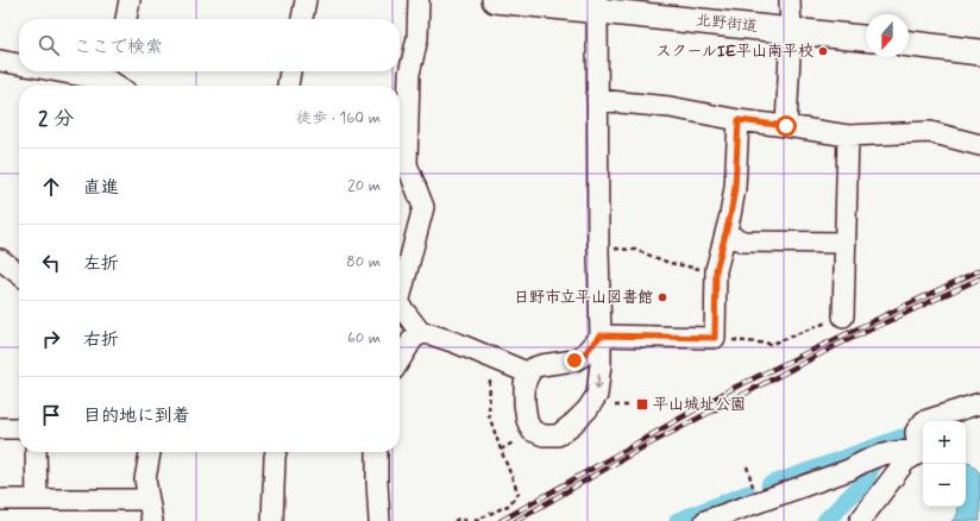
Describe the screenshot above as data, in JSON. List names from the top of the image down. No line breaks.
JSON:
{"streets":{"main road":["北野街道"]},"places":{"other":["スクールIE平山南平校","日野市立平山図書館"],"transit":["平山城址公園"]},"north":"bottom","page":{"search":"ここで検索","heading":["2 分","徒歩 · 160 m"],"list":[["直進","20 m"],["左折","80 m"],["右折","60 m"],"目的地に到着"],"map_buttons":["+","−"]}}
